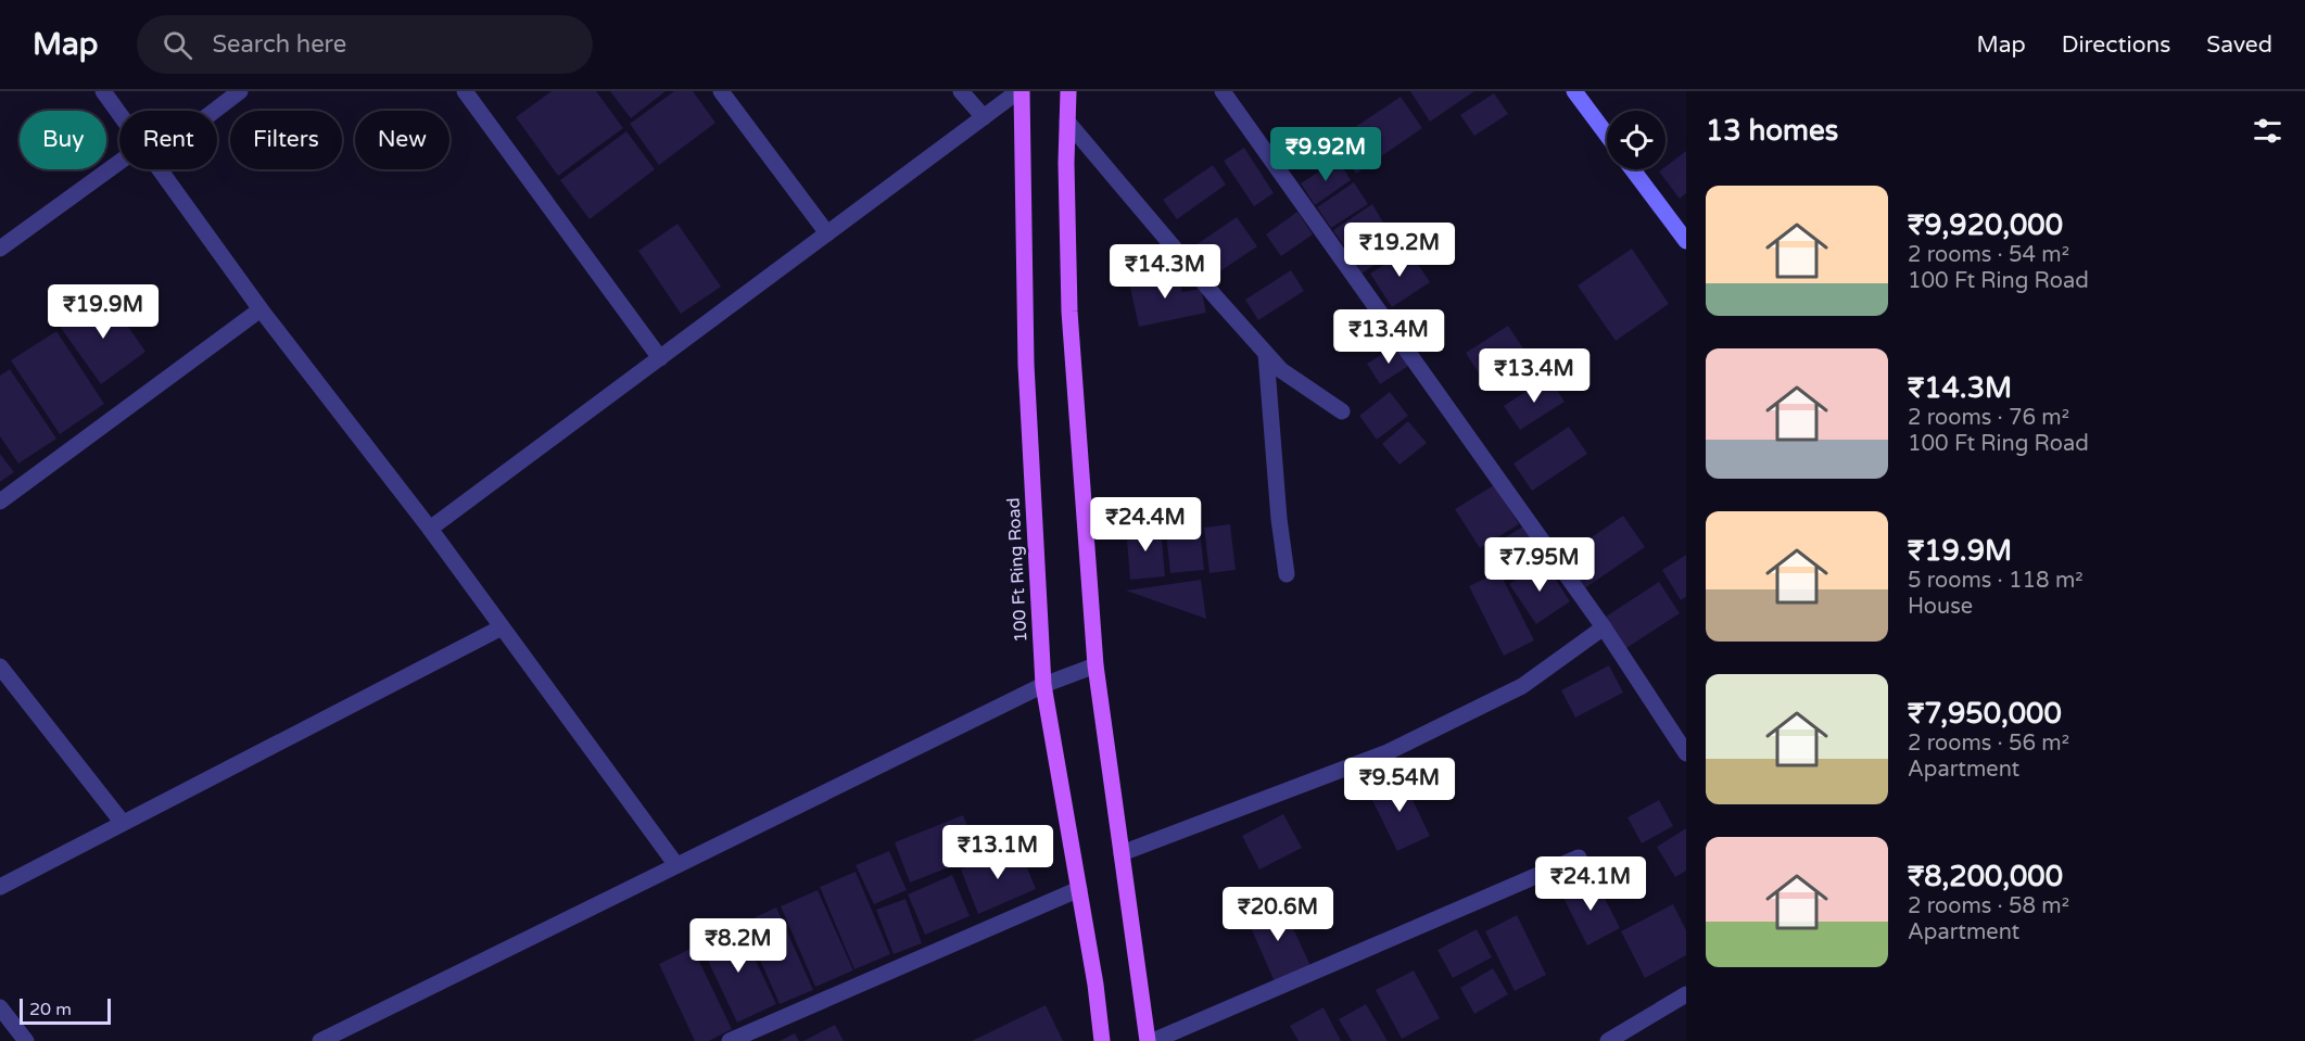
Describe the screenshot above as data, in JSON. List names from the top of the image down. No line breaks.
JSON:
{"streets":{"main road":["100 Ft Ring Road"]},"scale_bar":"20 m","page":{"header":"Map","search":"Search here","nav":["Map","Directions","Saved"],"heading":"13 homes","chip":["Buy","Rent","Filters","New"],"price":["₹9.92M","₹19.2M","₹14.3M","₹19.9M","₹13.4M","₹13.4M","₹24.4M","₹7.95M","₹9.54M","₹13.1M","₹24.1M","₹20.6M","₹8.2M"],"list":[{"name":"₹9,920,000","note":"2 rooms · 54 m² · 100 Ft Ring Road"},{"name":"₹14.3M","note":"2 rooms · 76 m² · 100 Ft Ring Road"},{"name":"₹19.9M","note":"5 rooms · 118 m² · House"},{"name":"₹7,950,000","note":"2 rooms · 56 m² · Apartment"},{"name":"₹8,200,000","note":"2 rooms · 58 m² · Apartment"}],"scale":"20 m"}}
